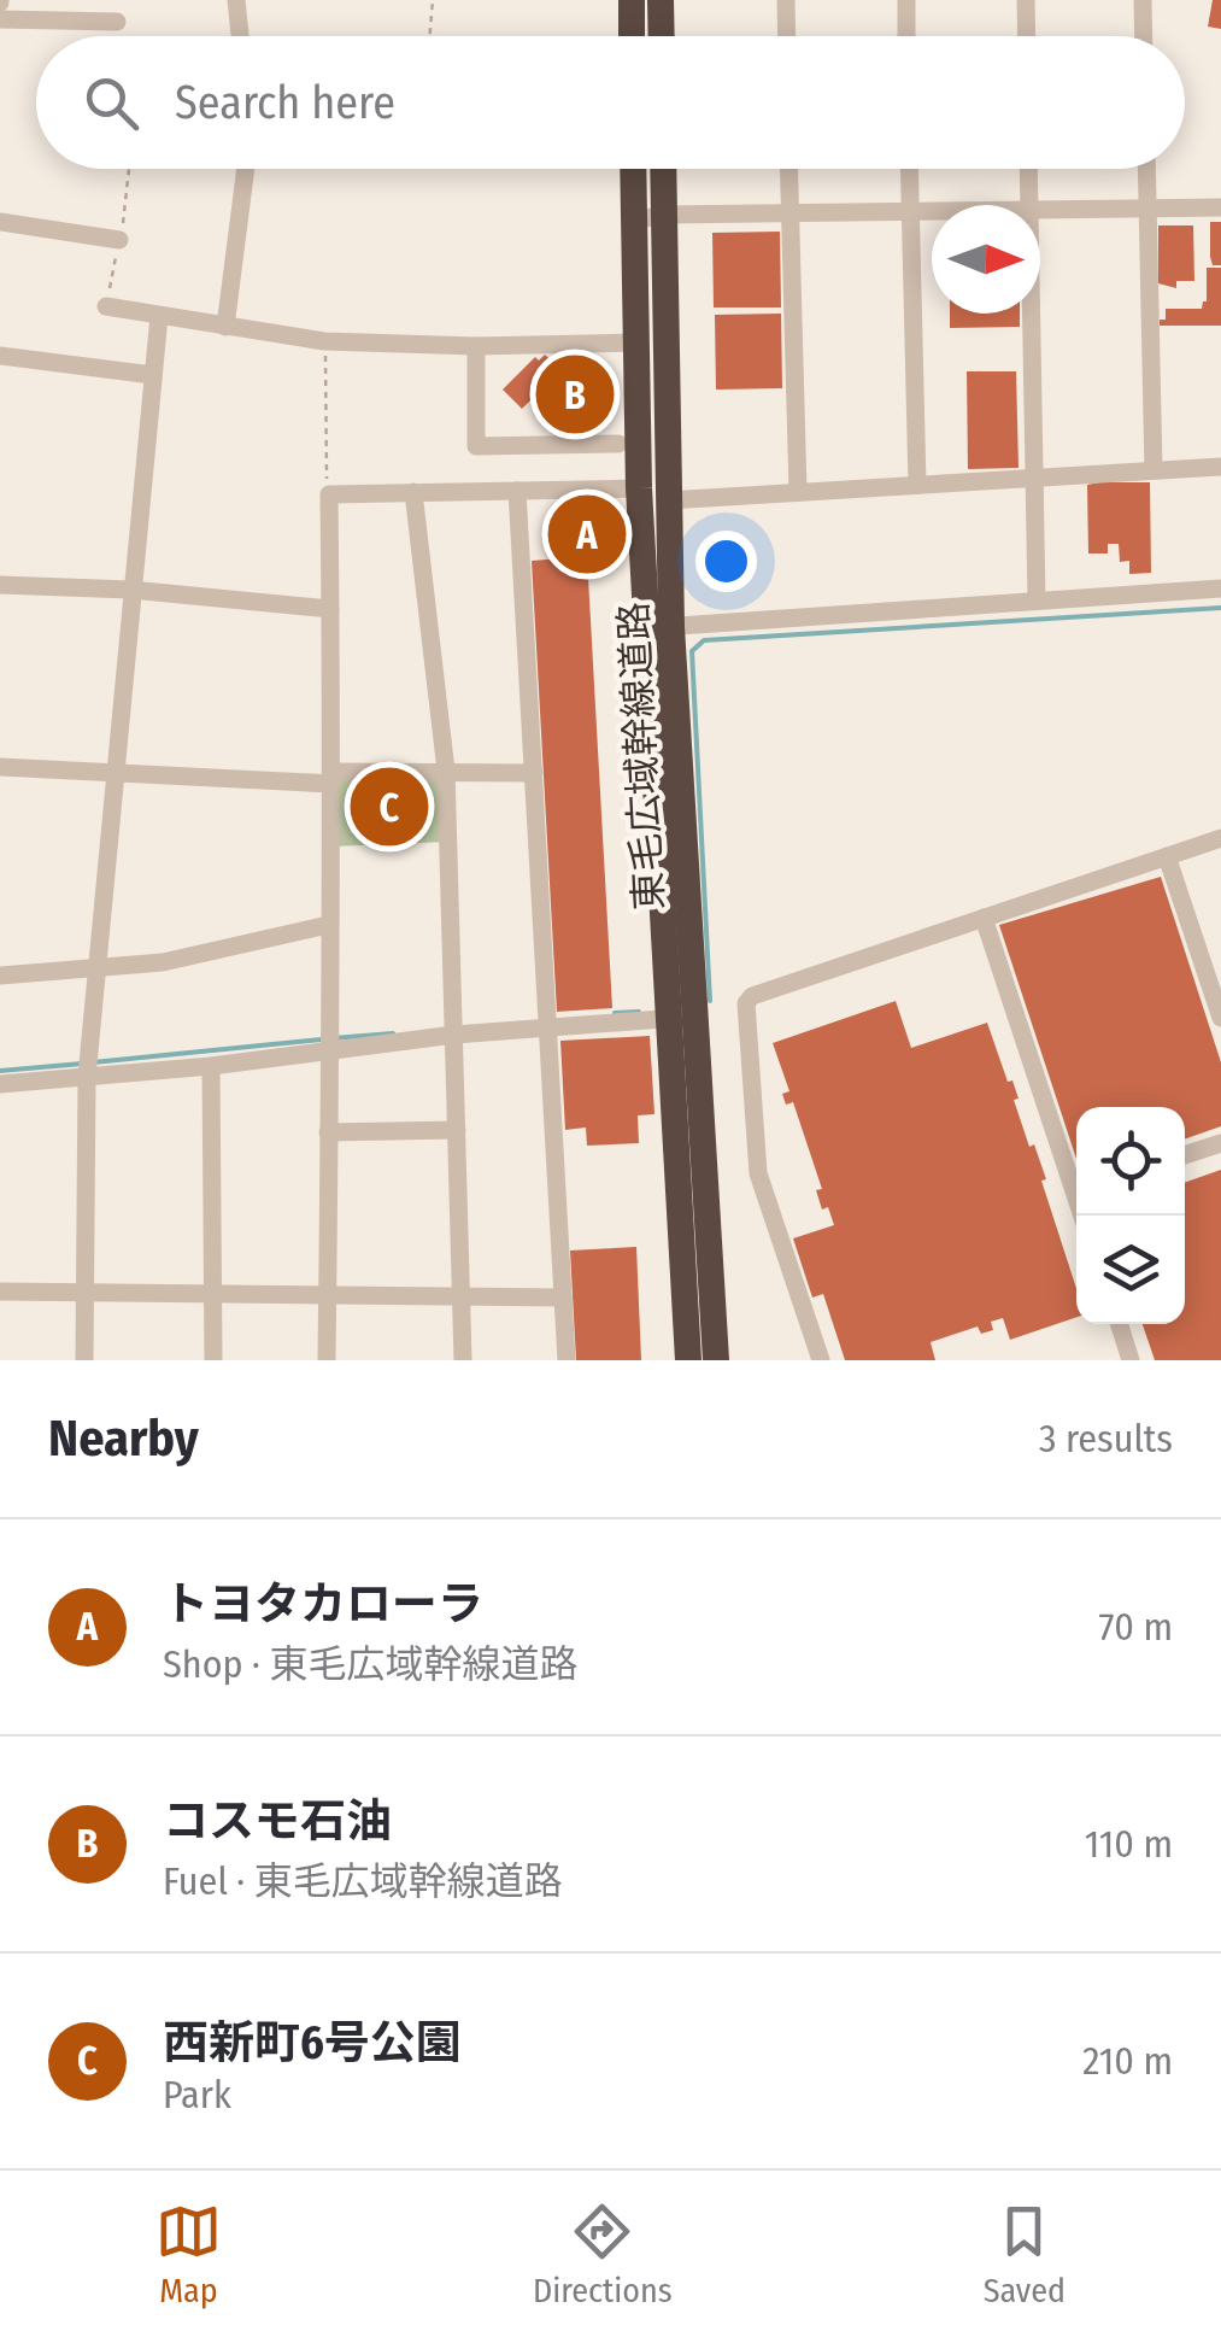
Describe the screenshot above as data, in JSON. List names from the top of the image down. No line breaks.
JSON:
{"streets":{"highway":["東毛広域幹線道路"]},"north":"right","page":{"search":"Search here","pins":["B","A","C"],"heading":["Nearby","3 results"],"list":[{"mark":"A","name":"トヨタカローラ","note":"Shop · 東毛広域幹線道路","value":"70 m"},{"mark":"B","name":"コスモ石油","note":"Fuel · 東毛広域幹線道路","value":"110 m"},{"mark":"C","name":"西新町6号公園","note":"Park","value":"210 m"}],"nav":["Map","Directions","Saved"]}}
